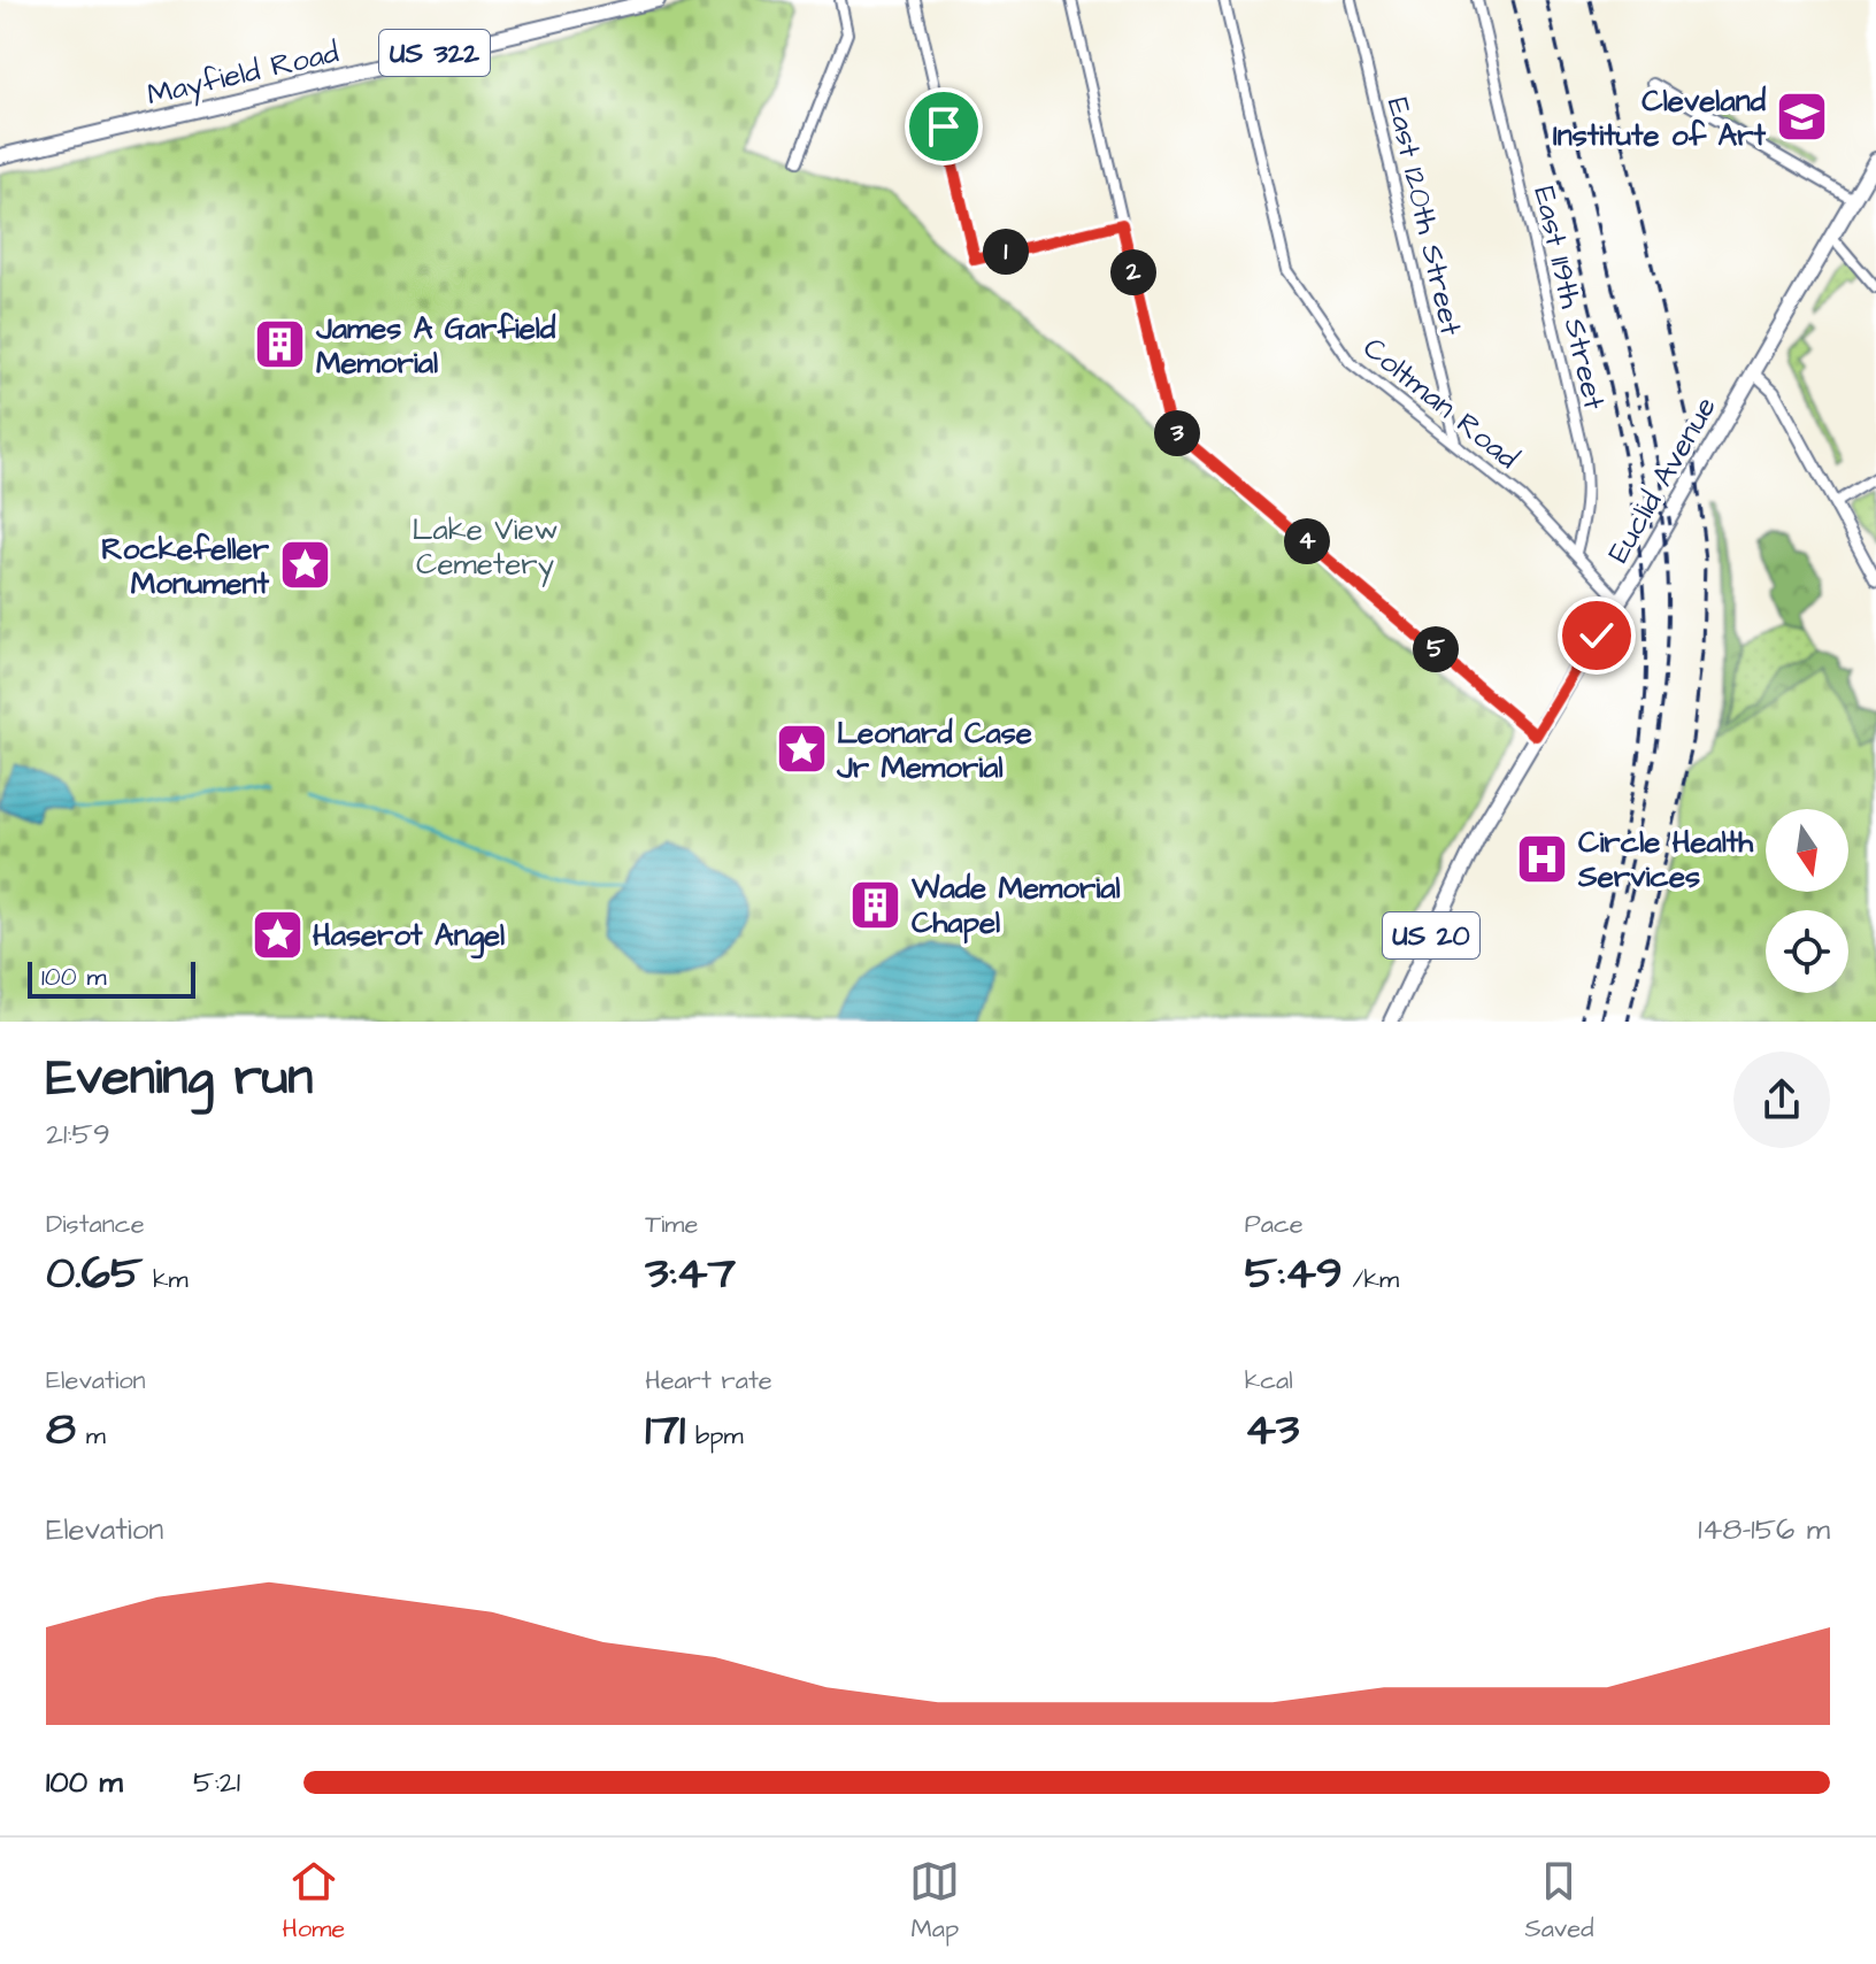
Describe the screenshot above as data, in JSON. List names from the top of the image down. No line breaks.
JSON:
{"streets":{"main road":["US 322","Mayfield Road","Euclid Avenue","US 20"],"street":["East 120th Street","East 119th Street","Coltman Road"]},"crossings":[["East 120th Street","Coltman Road"],["East 119th Street","Coltman Road"],["Coltman Road","Euclid Avenue"]],"parks":["Lake View Cemetery"],"places":{"school or university":["Cleveland Institute of Art"],"building":["James A Garfield Memorial","Wade Memorial Chapel"],"place":["Rockefeller Monument","Leonard Case Jr Memorial","Haserot Angel"],"hospital":["Circle Health Services"]},"scale_bar":"100 m","north":"bottom","page":{"pins":["1","2","3","4","5"],"scale":"100 m","heading":["Evening run","21:59"],"stats":[["Distance","0.65 km"],["Time","3:47"],["Pace","5:49 /km"],["Elevation","8 m"],["Heart rate","171 bpm"],["kcal","43"]],"chart":["Elevation","148–156 m"],"list":[{"name":"100 m","note":"5:21"}],"tabs":["Home","Map","Saved"]}}
